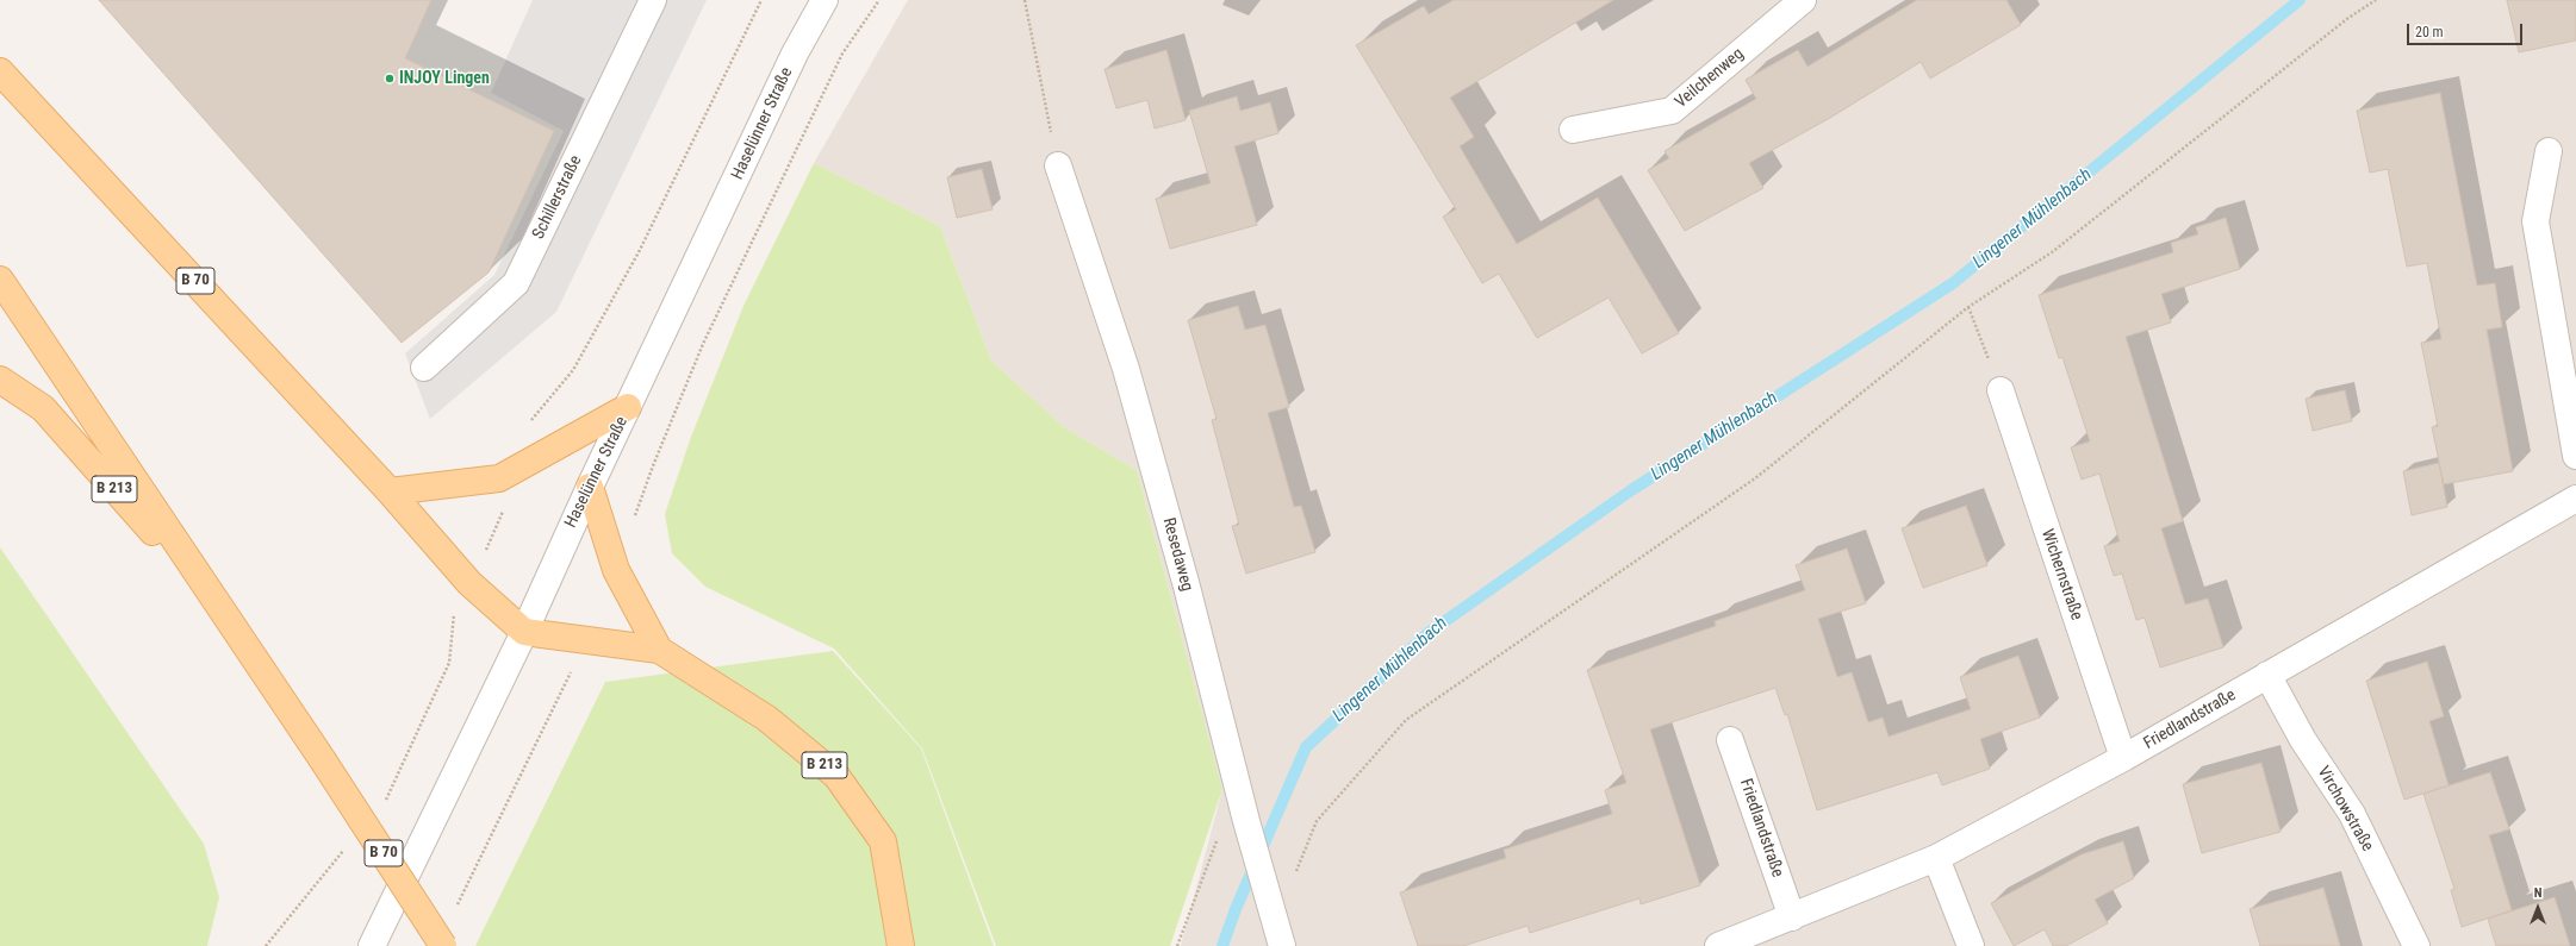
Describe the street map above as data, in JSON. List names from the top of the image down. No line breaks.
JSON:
{"streets":{"main road":["B 70","B 213"],"street":["Veilchenweg","Haselünner Straße","Schillerstraße","Resedaweg","Wichernstraße","Friedlandstraße","Virchowstraße"]},"crossings":[["Haselünner Straße","B 70"],["Haselünner Straße","B 213"],["B 70","B 213"],["Wichernstraße","Friedlandstraße"],["Friedlandstraße","Virchowstraße"]],"water":["Lingener Mühlenbach"],"places":["INJOY Lingen"],"scale_bar":"20 m","north":"top"}
